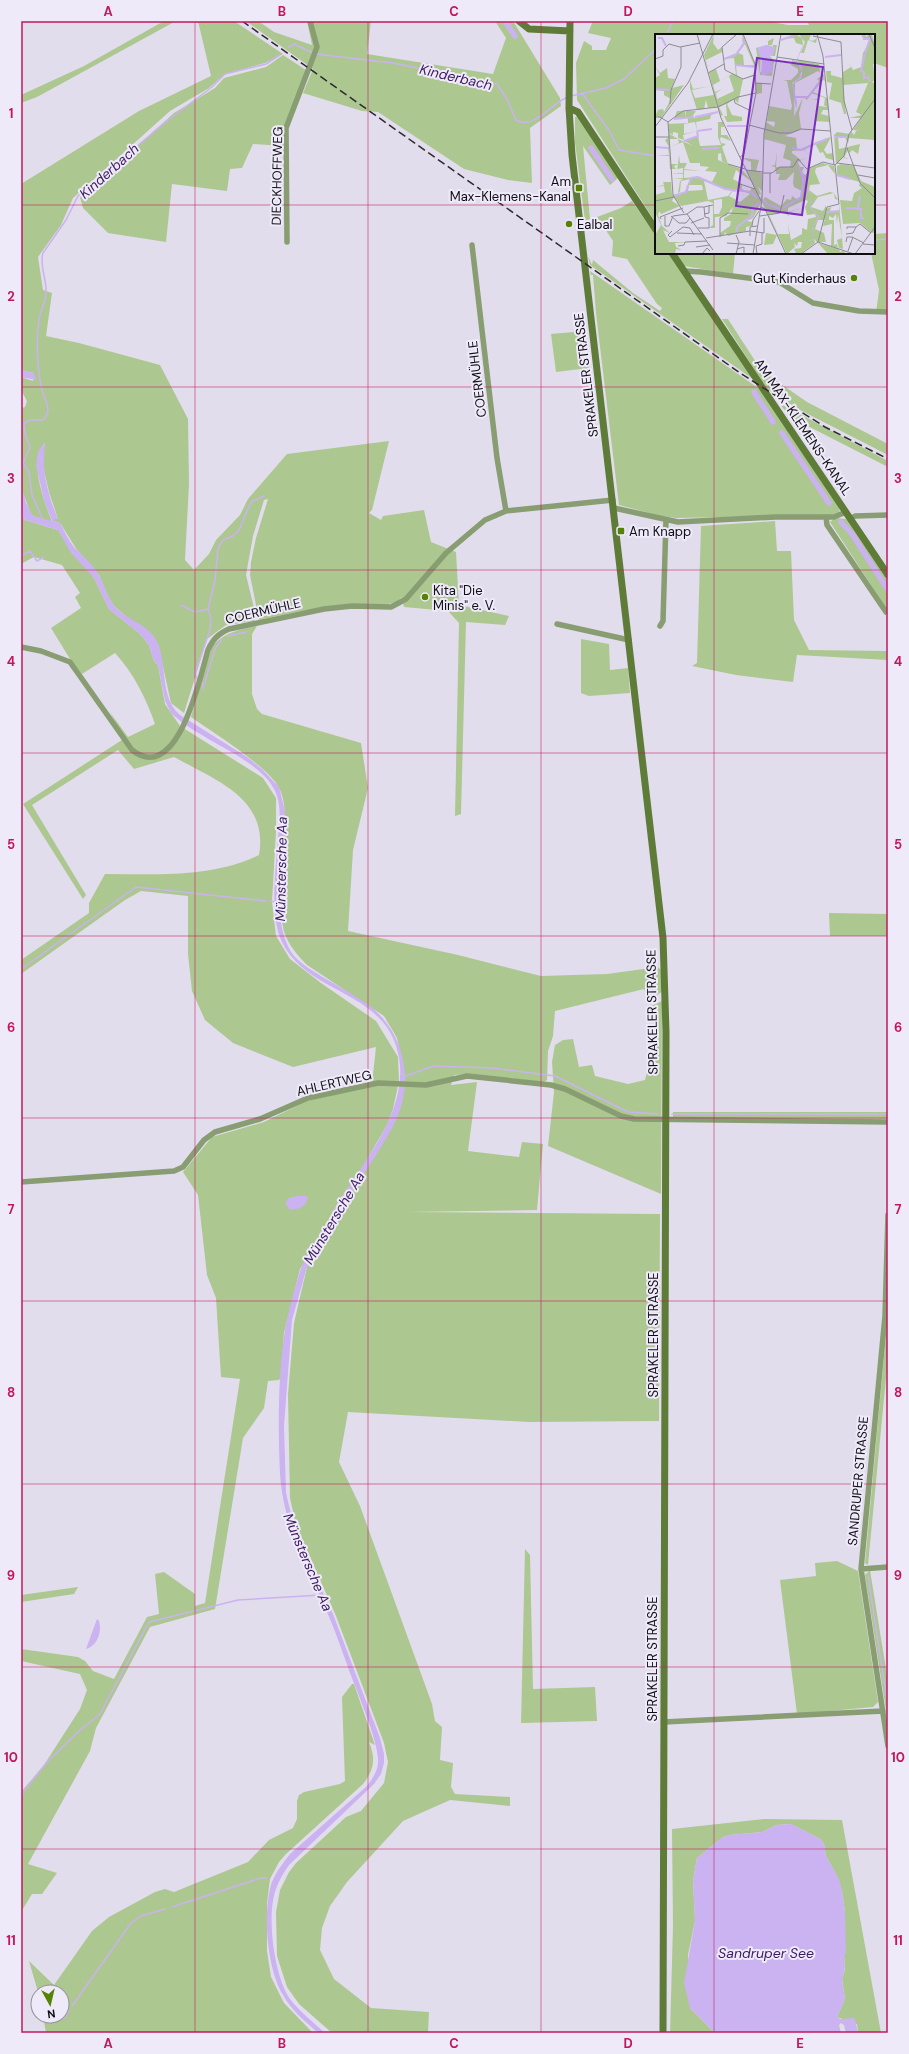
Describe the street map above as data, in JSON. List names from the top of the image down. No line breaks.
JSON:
{"streets":{"main road":["SPRAKELER STRASSE","AM MAX-KLEMENS-KANAL"],"street":["DIECKHOFFWEG","COERMÜHLE","AHLERTWEG","SANDRUPER STRASSE"]},"crossings":[["SPRAKELER STRASSE","COERMÜHLE"],["SPRAKELER STRASSE","AHLERTWEG"]],"water":["Kinderbach","Münstersche Aa","Sandruper See"],"places":{"transit":["Am Max-Klemens-Kanal","Am Knapp"],"other":["Ealbal","Gut Kinderhaus","Kita \"Die Minis\" e. V."]},"north":"bottom","grid":{"columns":["A","B","C","D","E"],"rows":["1","2","3","4","5","6","7","8","9","10","11"]}}
